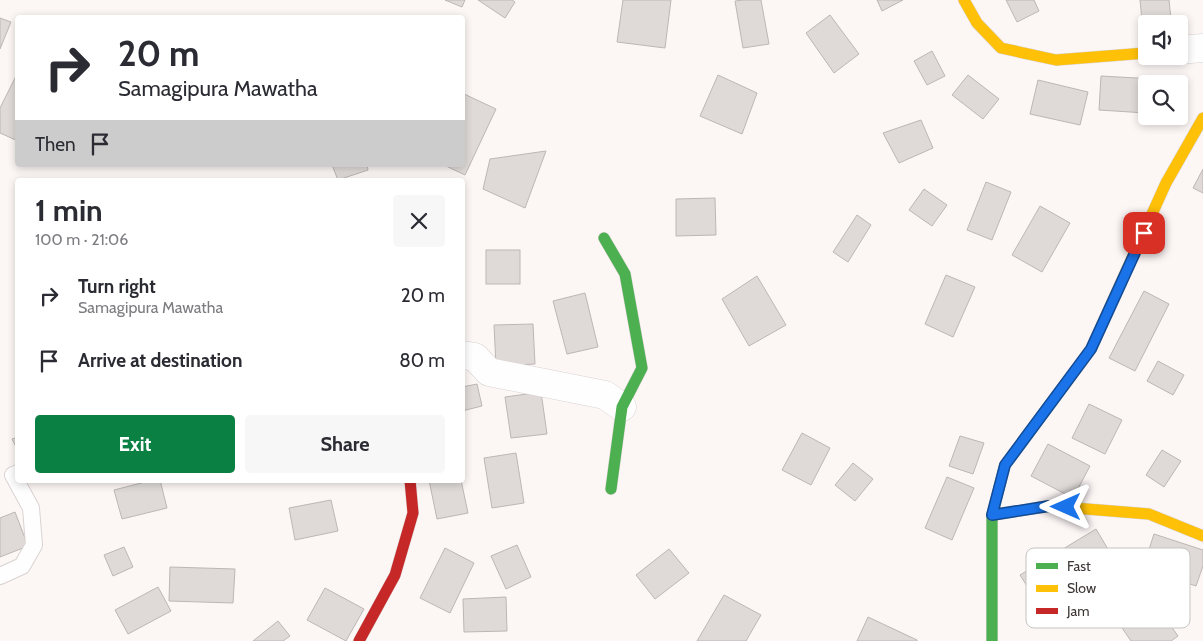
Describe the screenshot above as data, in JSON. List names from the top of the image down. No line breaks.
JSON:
{"legend":["Fast","Slow","Jam"],"page":{"turn":["20 m","Samagipura Mawatha"],"then":"Then","heading":["1 min","100 m · 21:06"],"list":[{"name":"Turn right","note":"Samagipura Mawatha","value":"20 m"},{"name":"Arrive at destination","value":"80 m"}],"buttons":["Exit","Share"]}}
